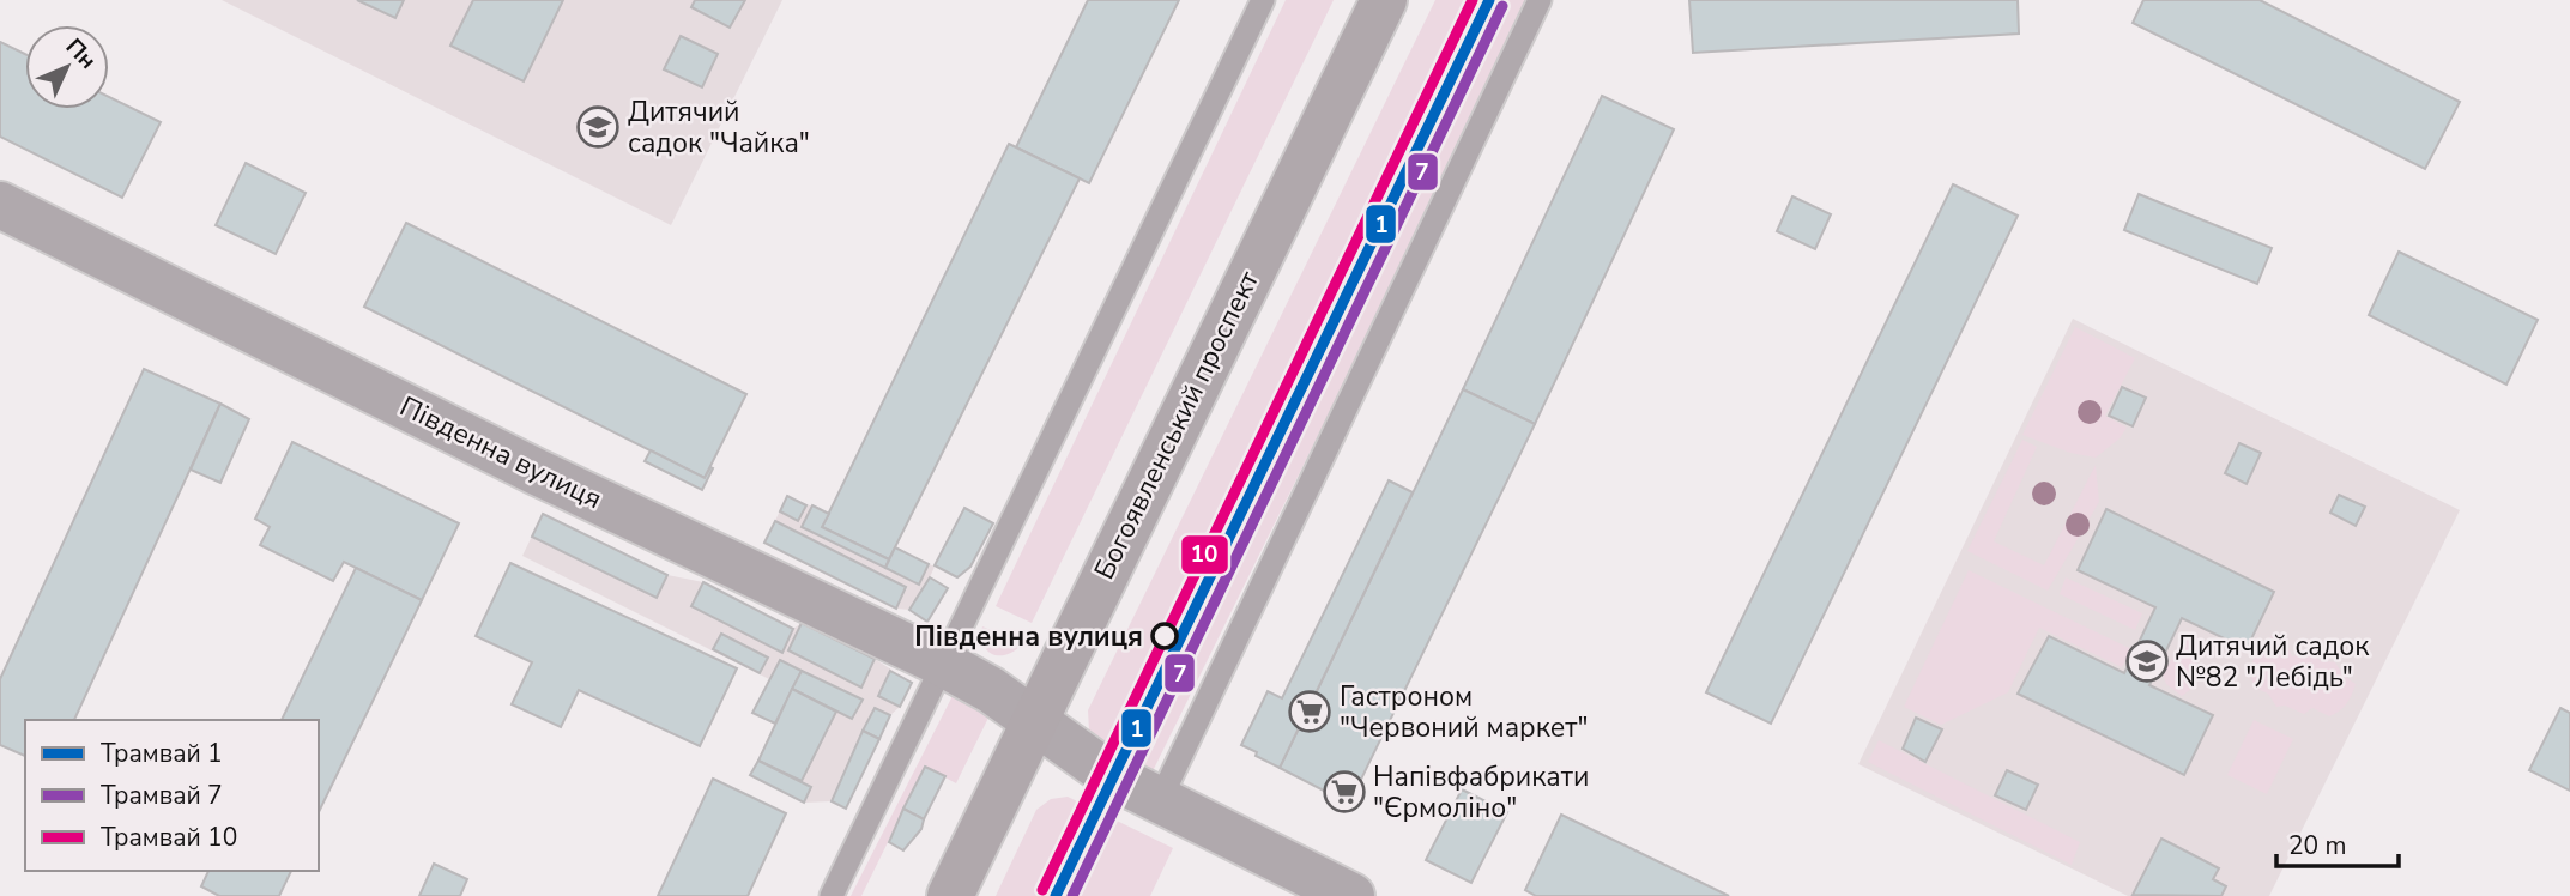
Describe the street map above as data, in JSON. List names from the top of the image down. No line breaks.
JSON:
{"streets":{"main road":["Богоявленський проспект"],"street":["Південна вулиця"]},"crossings":[["Богоявленський проспект","Південна вулиця"]],"places":{"school or university":["Дитячий садок \"Чайка\"","Дитячий садок №82 \"Лебідь\""],"other":["Південна вулиця"],"supermarket":["Гастроном \"Червоний маркет\"","Напівфабрикати \"Єрмоліно\""]},"lines":["tram line 1","tram line 10","tram line 7"],"legend":["Трамвай 1","Трамвай 7","Трамвай 10"],"scale_bar":"20 m","north":"top right"}
